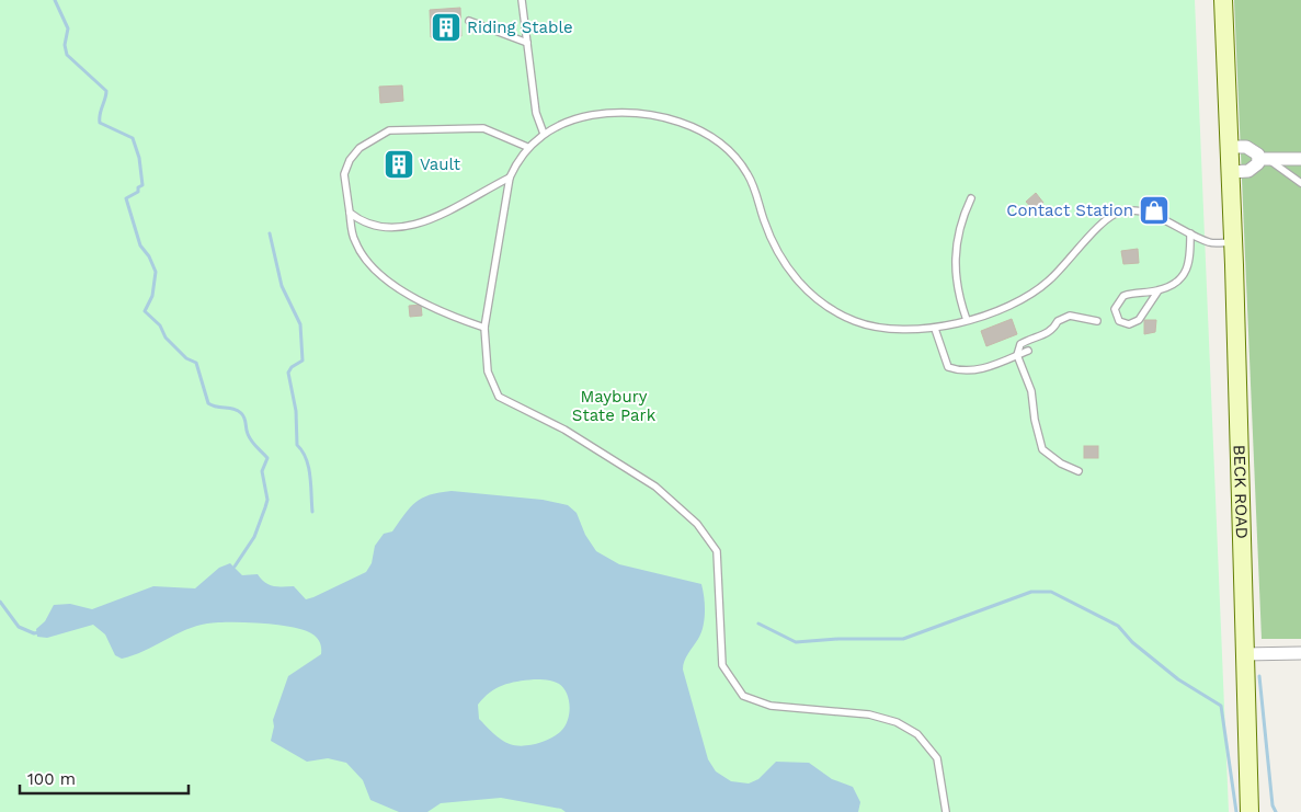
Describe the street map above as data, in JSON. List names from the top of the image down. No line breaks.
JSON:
{"streets":{"main road":["BECK ROAD"]},"parks":["Maybury State Park"],"places":{"building":["Riding Stable","Vault"],"shop":["Contact Station"]},"scale_bar":"100 m"}
